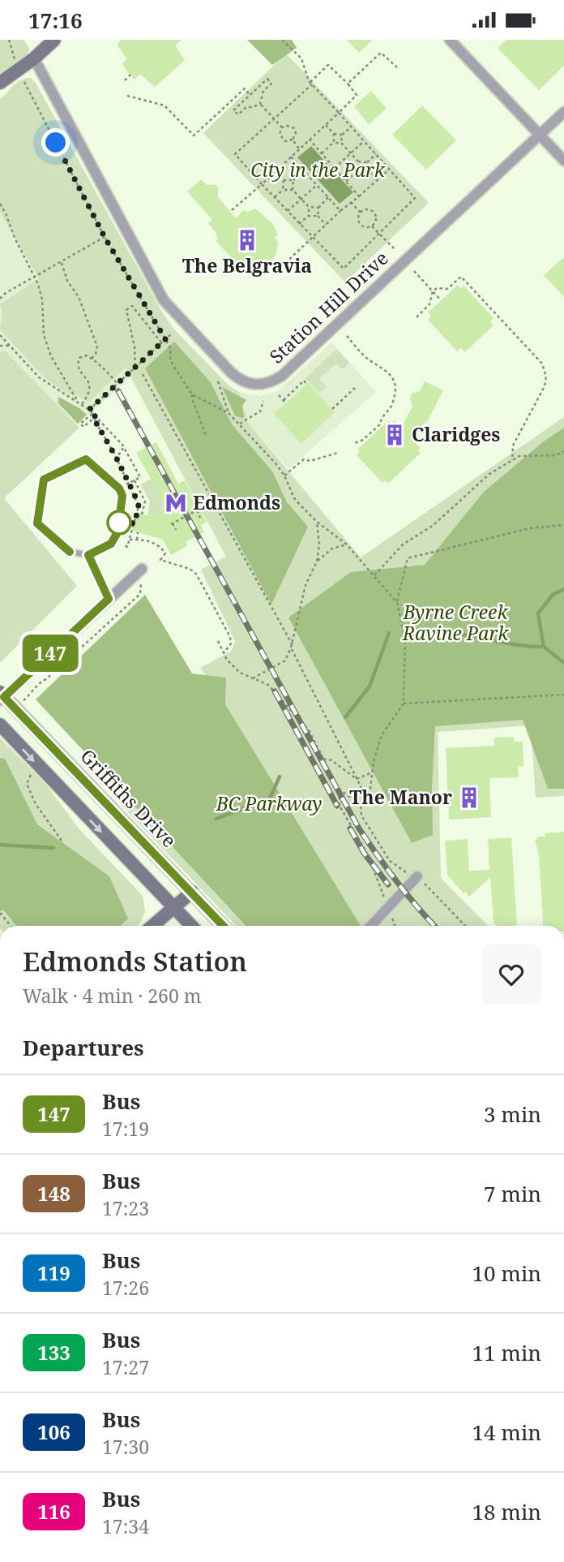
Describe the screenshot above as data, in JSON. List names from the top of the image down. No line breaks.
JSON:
{"streets":{"main road":["Griffiths Drive"],"street":["Station Hill Drive"]},"parks":["City in the Park","Byrne Creek Ravine Park","BC Parkway"],"places":{"building":["The Belgravia","Claridges","The Manor"],"metro station":["Edmonds"]},"lines":["bus line 147"],"page":{"status":"17:16","on_map":"147","heading":[["Edmonds Station","Walk · 4 min · 260 m"],"Departures"],"list":[{"mark":"147","name":"Bus","note":"17:19","value":"3 min"},{"mark":"148","name":"Bus","note":"17:23","value":"7 min"},{"mark":"119","name":"Bus","note":"17:26","value":"10 min"},{"mark":"133","name":"Bus","note":"17:27","value":"11 min"},{"mark":"106","name":"Bus","note":"17:30","value":"14 min"},{"mark":"116","name":"Bus","note":"17:34","value":"18 min"}]}}
